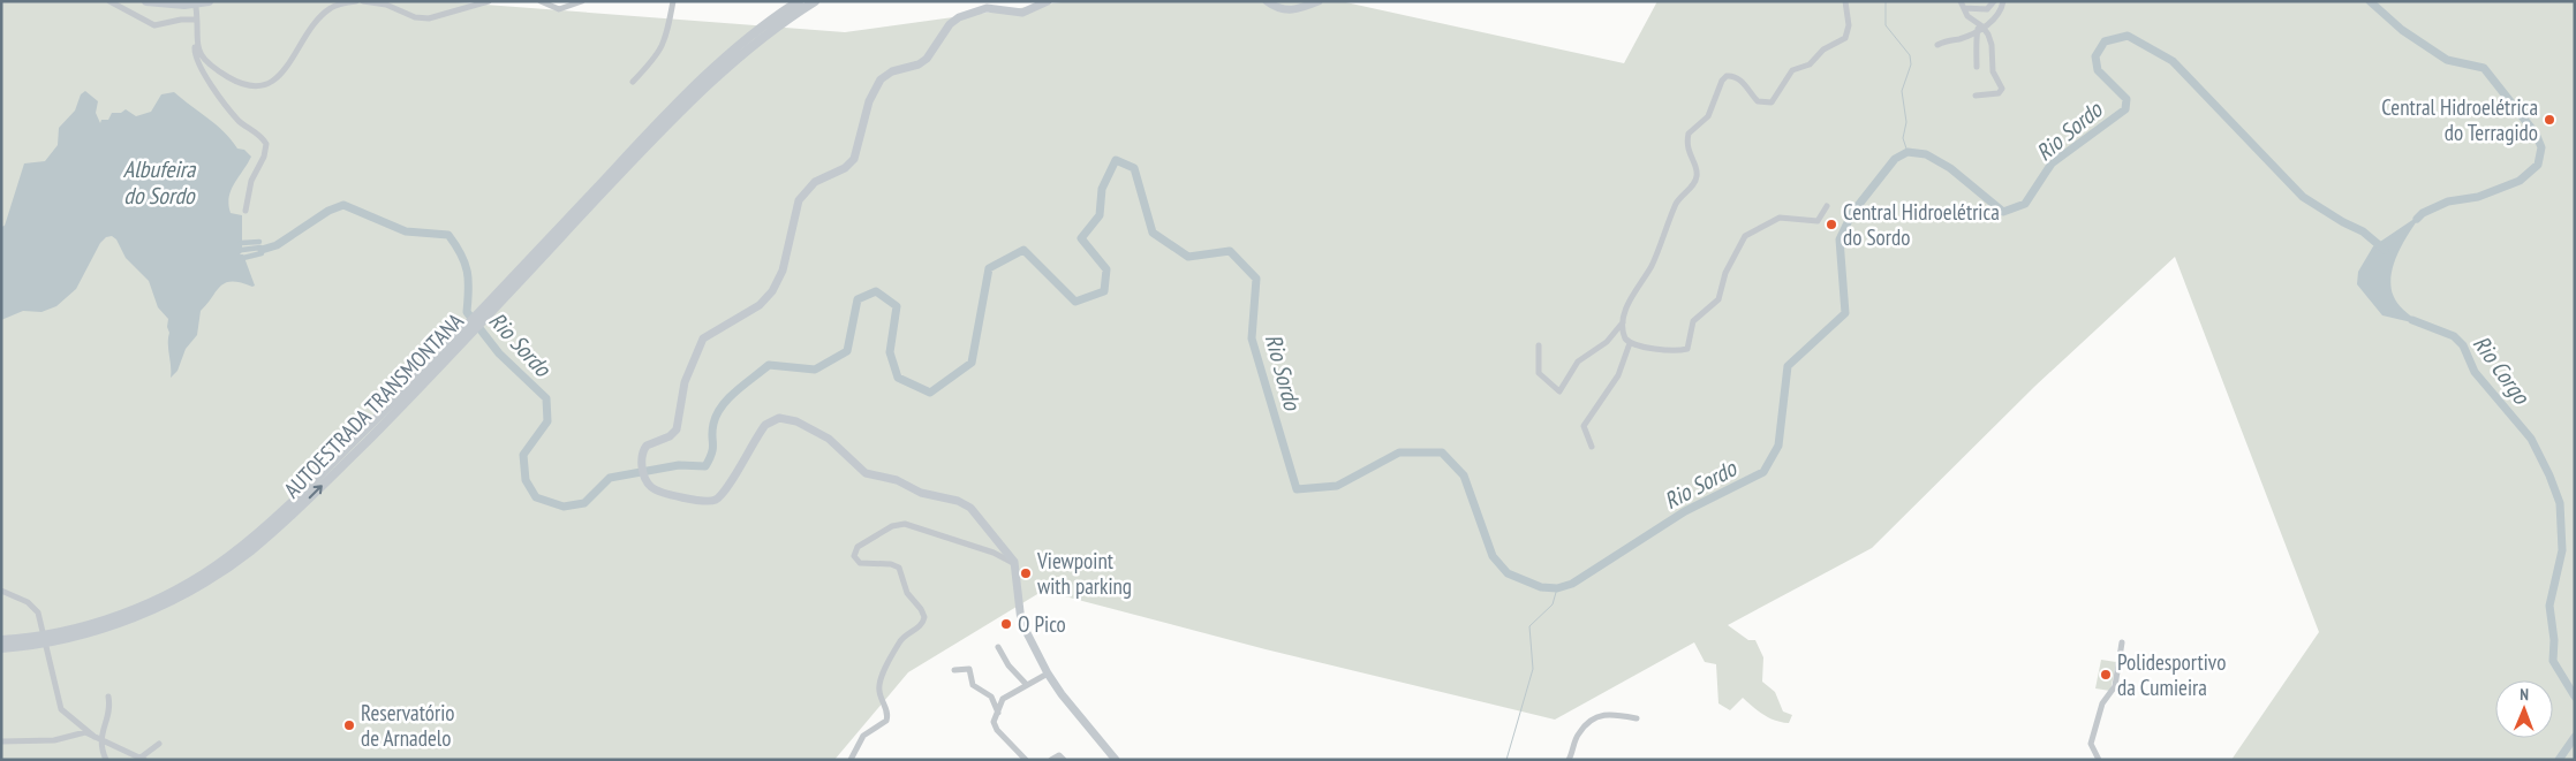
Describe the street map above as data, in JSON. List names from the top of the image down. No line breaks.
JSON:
{"streets":{"highway":["AUTOESTRADA TRANSMONTANA"]},"water":["Rio Sordo","Albufeira do Sordo","Rio Corgo"],"places":["Central Hidroelétrica do Terragido","Central Hidroelétrica do Sordo","Viewpoint with parking","O Pico","Polidesportivo da Cumieira","Reservatório de Arnadelo"],"north":"top"}
